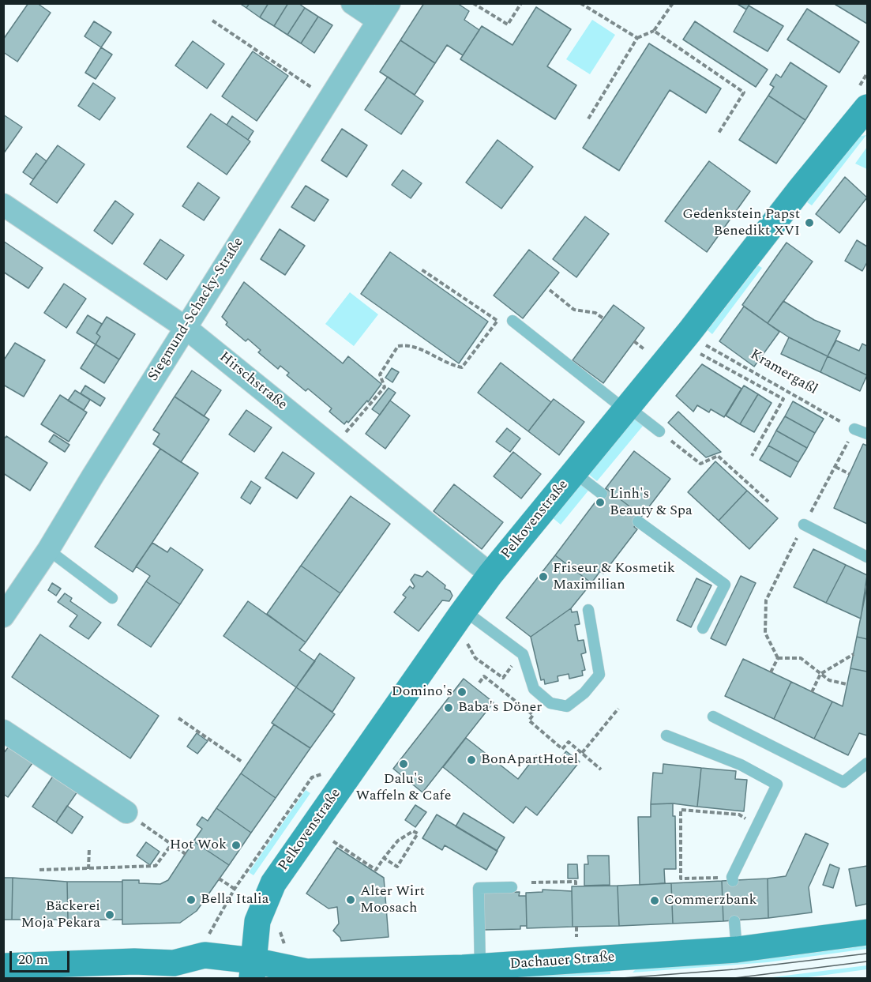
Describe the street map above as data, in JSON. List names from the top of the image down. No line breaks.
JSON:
{"streets":{"street":["Siegmund-Schacky-Straße","Hirschstraße","Pelkovenstraße","Dachauer Straße"],"path":["Kramergaßl"]},"crossings":[["Siegmund-Schacky-Straße","Hirschstraße"],["Kramergaßl","Pelkovenstraße"],["Hirschstraße","Pelkovenstraße"],["Pelkovenstraße","Dachauer Straße"]],"places":["Gedenkstein Papst Benedikt XVI","Linh's Beauty & Spa","Friseur & Kosmetik Maximilian","Domino's","Baba's Döner","BonApartHotel","Dalu's Waffeln & Cafe","Hot Wok","Bella Italia","Alter Wirt Moosach","Commerzbank","Bäckerei Moja Pekara"],"scale_bar":"20 m"}
